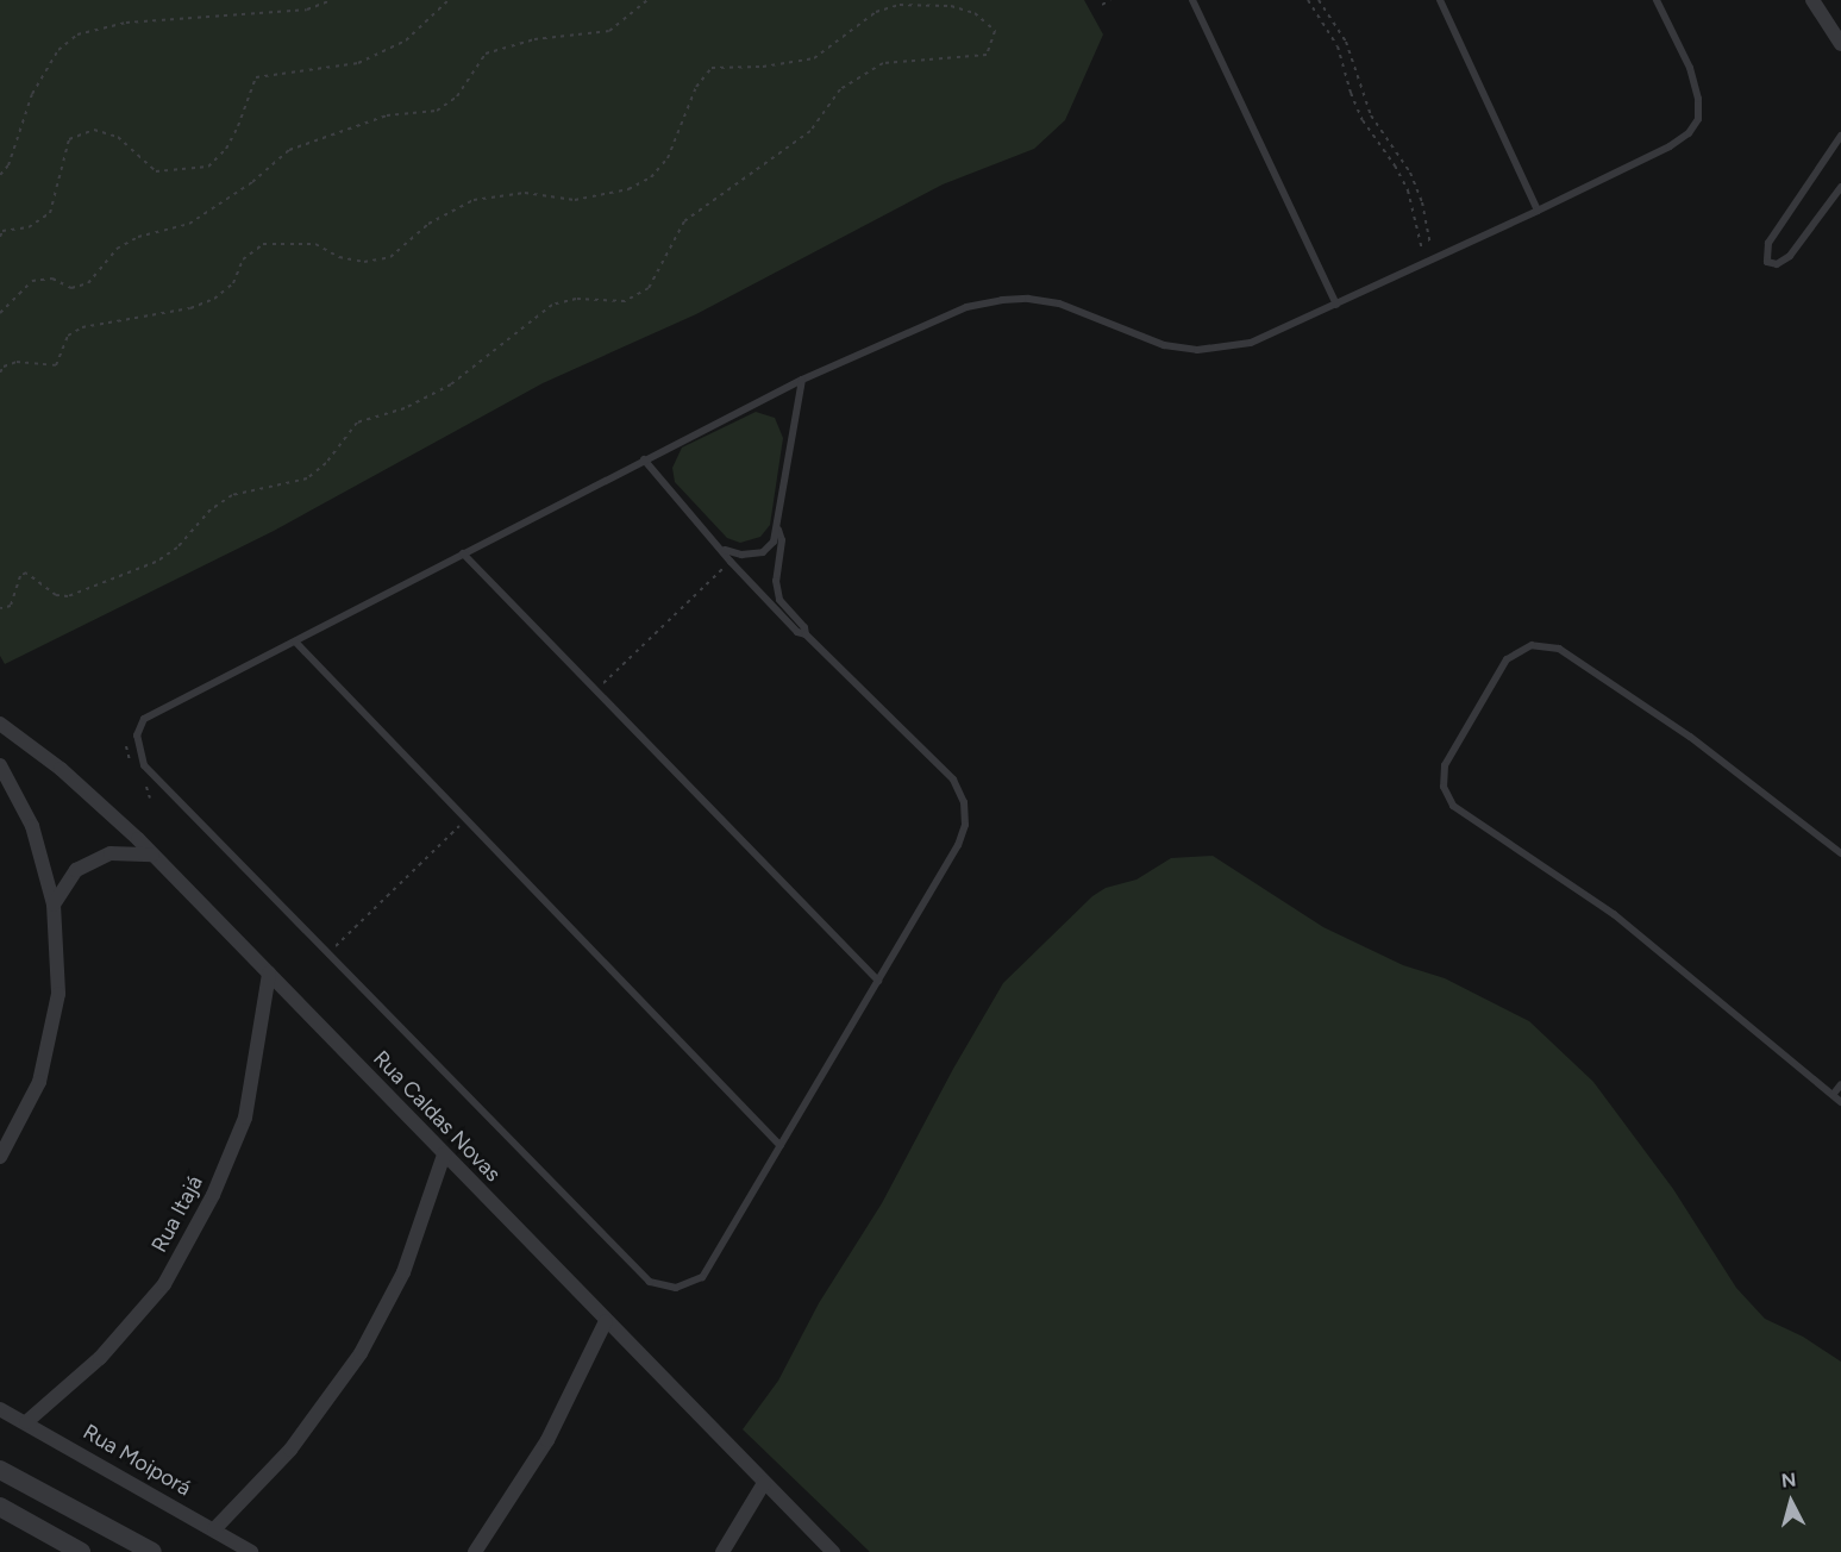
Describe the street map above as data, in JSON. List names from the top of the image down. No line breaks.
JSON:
{"streets":{"street":["Rua Caldas Novas","Rua Itajá","Rua Moiporá"]},"crossings":[["Rua Caldas Novas","Rua Itajá"],["Rua Itajá","Rua Moiporá"]],"north":"top"}
